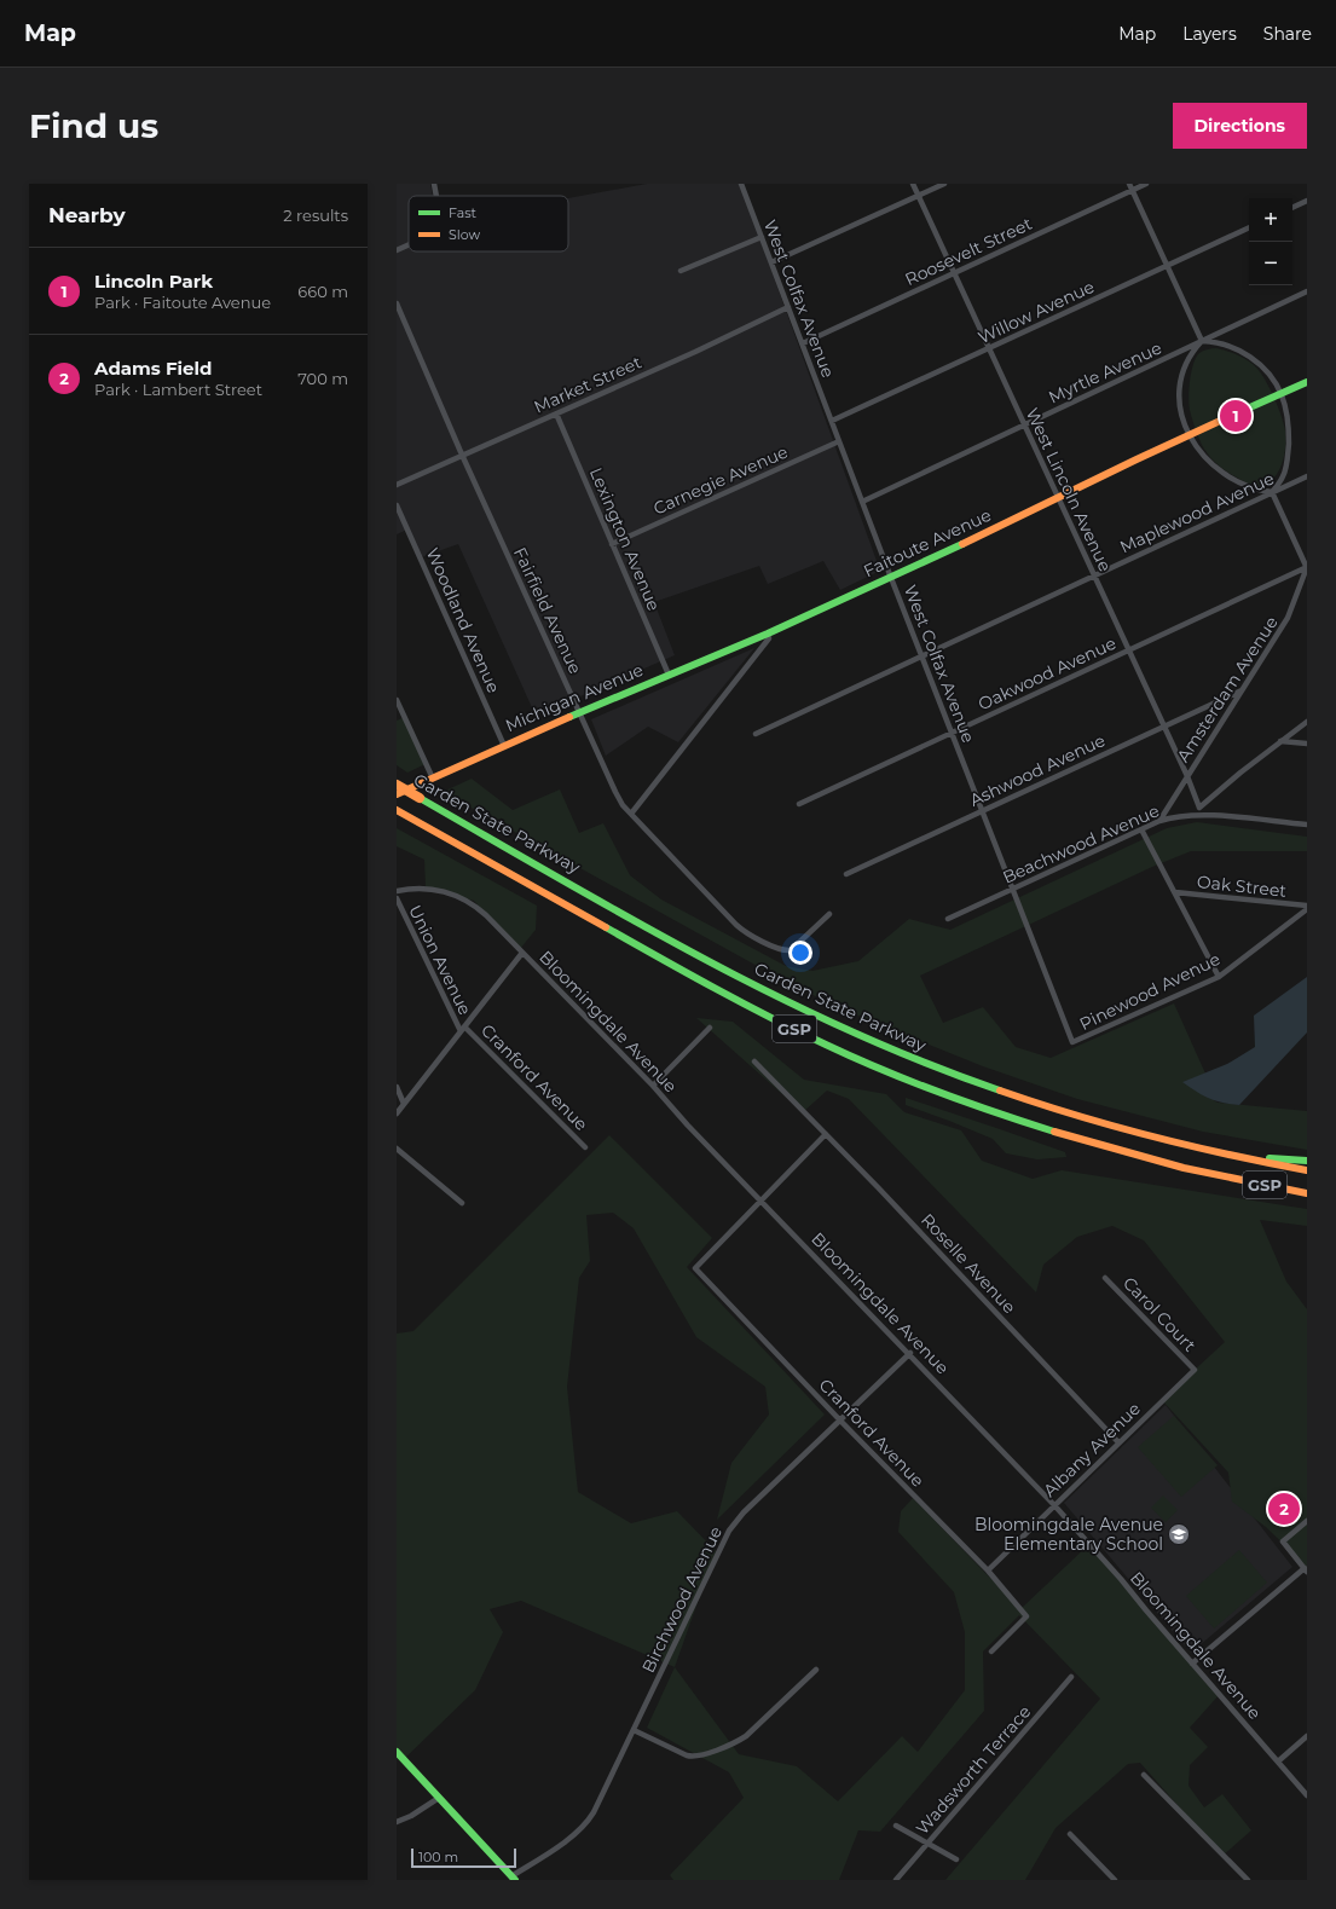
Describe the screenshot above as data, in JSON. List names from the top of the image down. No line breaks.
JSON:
{"streets":{"main road":["Faitoute Avenue","Michigan Avenue","Garden State Parkway","GSP"],"street":["Roosevelt Street","West Colfax Avenue","Willow Avenue","Myrtle Avenue","Market Street","Carnegie Avenue","West Lincoln Avenue","Maplewood Avenue","Lexington Avenue","Fairfield Avenue","Woodland Avenue","Oakwood Avenue","Amsterdam Avenue","Ashwood Avenue","Beachwood Avenue","Oak Street","Union Avenue","Pinewood Avenue","Bloomingdale Avenue","Cranford Avenue","Roselle Avenue","Carol Court","Albany Avenue","Birchwood Avenue","Wadsworth Terrace"]},"crossings":[["Roosevelt Street","West Colfax Avenue"],["Roosevelt Street","West Lincoln Avenue"],["West Colfax Avenue","Willow Avenue"],["West Colfax Avenue","Myrtle Avenue"],["West Colfax Avenue","Market Street"],["West Colfax Avenue","Carnegie Avenue"],["West Colfax Avenue","Maplewood Avenue"],["West Colfax Avenue","Faitoute Avenue"],["West Colfax Avenue","Oakwood Avenue"],["West Colfax Avenue","Ashwood Avenue"],["West Colfax Avenue","Beachwood Avenue"],["West Colfax Avenue","Pinewood Avenue"],["Willow Avenue","West Lincoln Avenue"],["Myrtle Avenue","West Lincoln Avenue"],["Market Street","Lexington Avenue"],["Market Street","Fairfield Avenue"],["Carnegie Avenue","Lexington Avenue"],["West Lincoln Avenue","Maplewood Avenue"],["West Lincoln Avenue","Faitoute Avenue"],["West Lincoln Avenue","Oakwood Avenue"],["West Lincoln Avenue","Amsterdam Avenue"],["West Lincoln Avenue","Ashwood Avenue"],["Lexington Avenue","Michigan Avenue"],["Faitoute Avenue","Michigan Avenue"],["Fairfield Avenue","Michigan Avenue"],["Woodland Avenue","Michigan Avenue"],["Oakwood Avenue","Amsterdam Avenue"],["Amsterdam Avenue","Ashwood Avenue"],["Amsterdam Avenue","Beachwood Avenue"],["Union Avenue","Cranford Avenue"],["Bloomingdale Avenue","Cranford Avenue"],["Bloomingdale Avenue","Albany Avenue"],["Bloomingdale Avenue","Birchwood Avenue"],["Cranford Avenue","Albany Avenue"],["Cranford Avenue","Birchwood Avenue"],["Roselle Avenue","Albany Avenue"],["Carol Court","Albany Avenue"]],"places":{"school or university":["Bloomingdale Avenue Elementary School"]},"legend":["Fast","Slow"],"scale_bar":"100 m","page":{"header":"Map","nav":["Map","Layers","Share"],"buttons":"Directions","title":"Find us","heading":["Nearby","2 results"],"map_buttons":["+","−"],"list":[{"mark":"1","name":"Lincoln Park","note":"Park · Faitoute Avenue","value":"660 m"},{"mark":"2","name":"Adams Field","note":"Park · Lambert Street","value":"700 m"}],"pins":["1","2"],"scale":"100 m"}}
